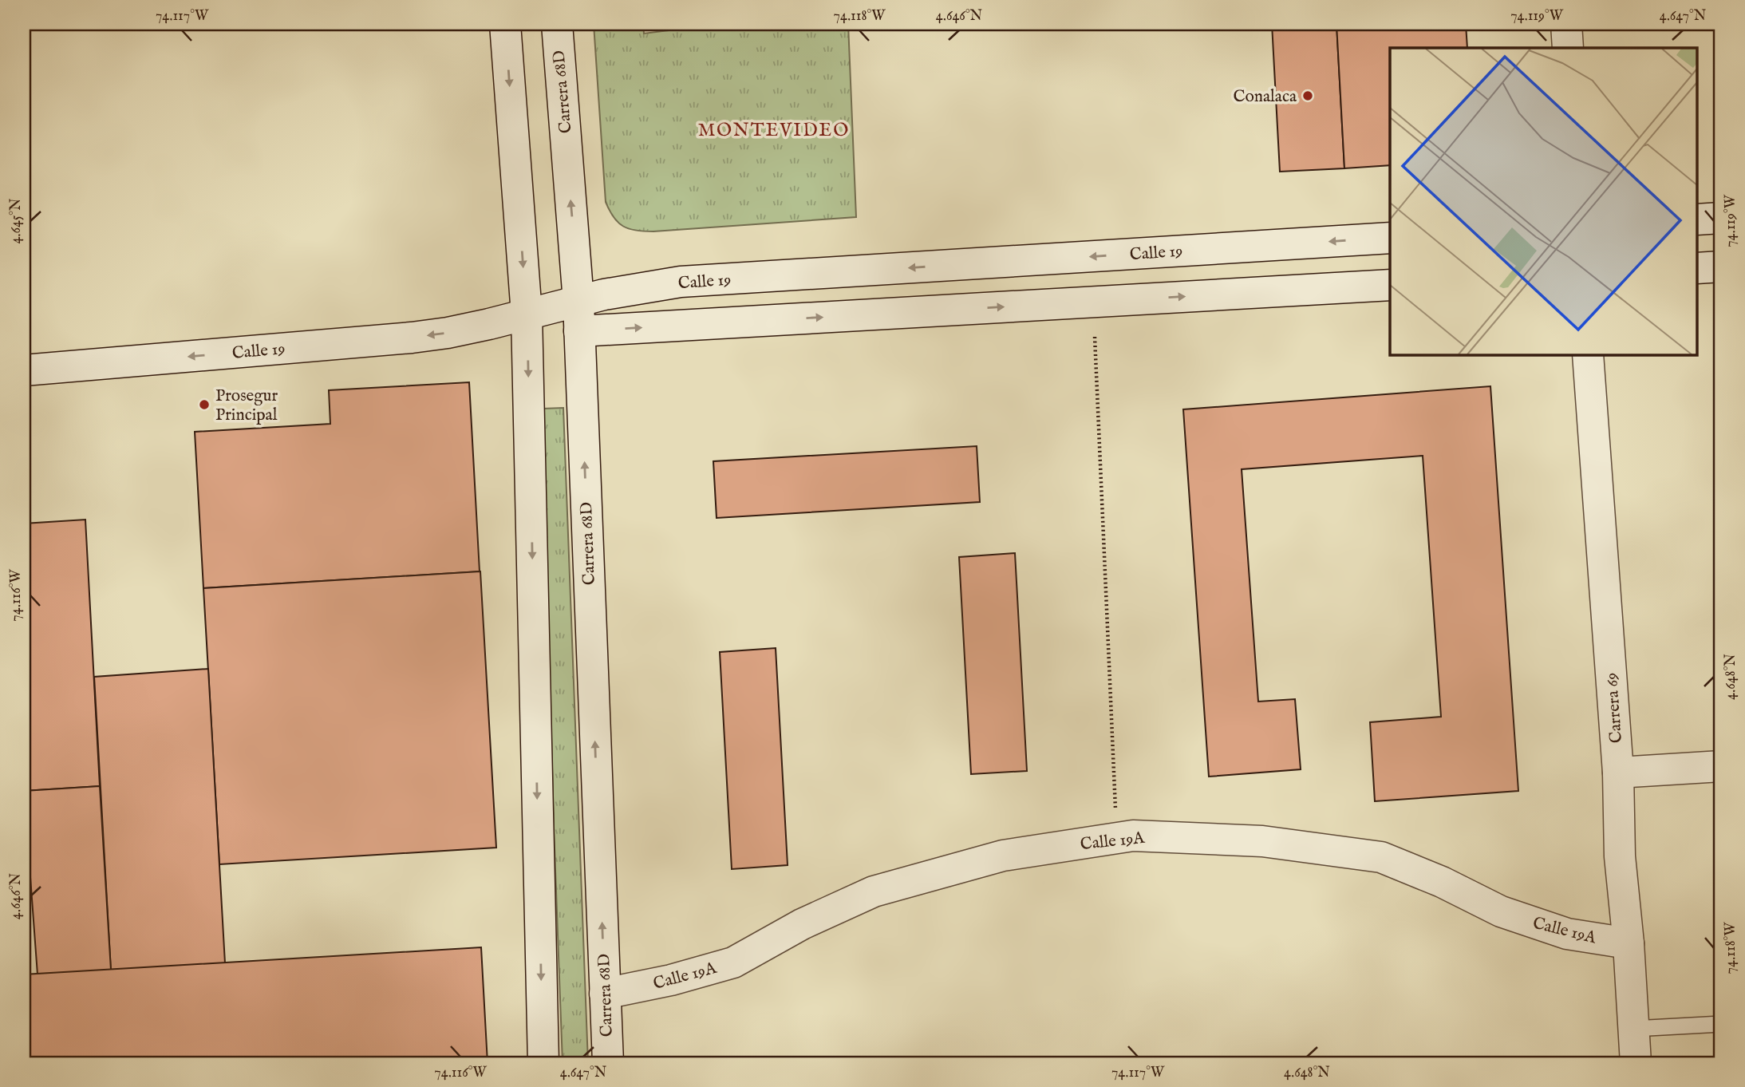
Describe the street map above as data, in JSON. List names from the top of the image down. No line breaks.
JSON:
{"streets":{"street":["Carrera 68D","Calle 19","Carrera 69","Calle 19A"]},"crossings":[["Carrera 68D","Calle 19"],["Carrera 68D","Calle 19A"],["Carrera 69","Calle 19A"]],"districts":["MONTEVIDEO"],"places":["Conalaca","Prosegur Principal"],"coordinates":["74.117°W","74.118°W","4.646°N","74.119°W","4.647°N","4.645°N","74.116°W","4.648°N"]}
